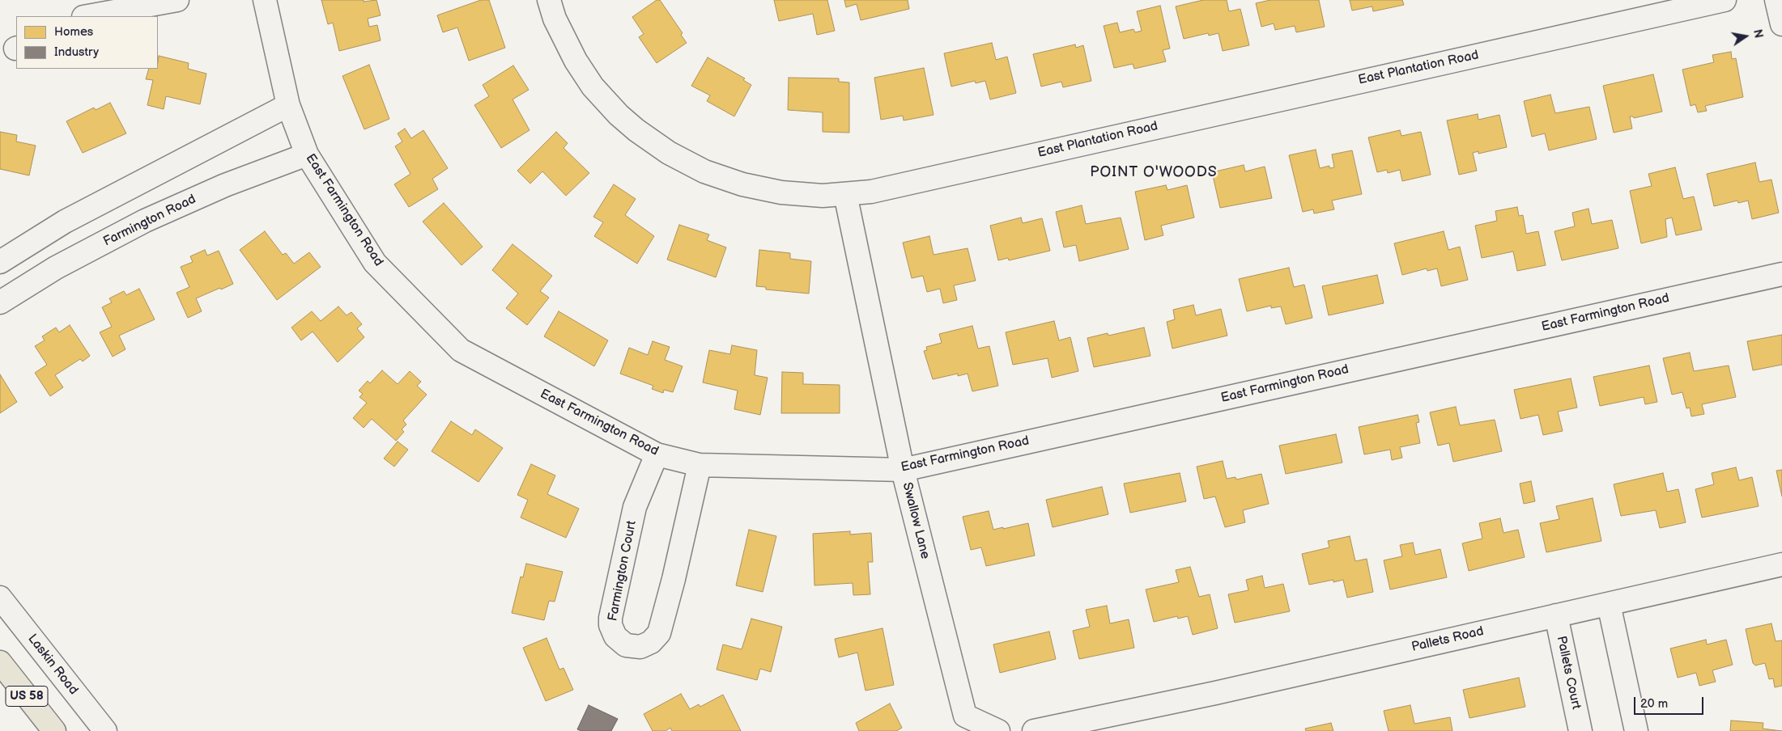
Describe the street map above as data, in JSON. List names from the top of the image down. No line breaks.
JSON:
{"streets":{"main road":["US 58"],"street":["East Plantation Road","East Farmington Road","Farmington Road","Swallow Lane","Farmington Court","Pallets Road","Laskin Road","Pallets Court"]},"crossings":[["East Plantation Road","Swallow Lane"],["East Farmington Road","Farmington Road"],["East Farmington Road","Swallow Lane"],["East Farmington Road","Farmington Court"],["Pallets Road","Pallets Court"]],"districts":["POINT O'WOODS"],"legend":["Homes","Industry"],"scale_bar":"20 m","north":"right"}
